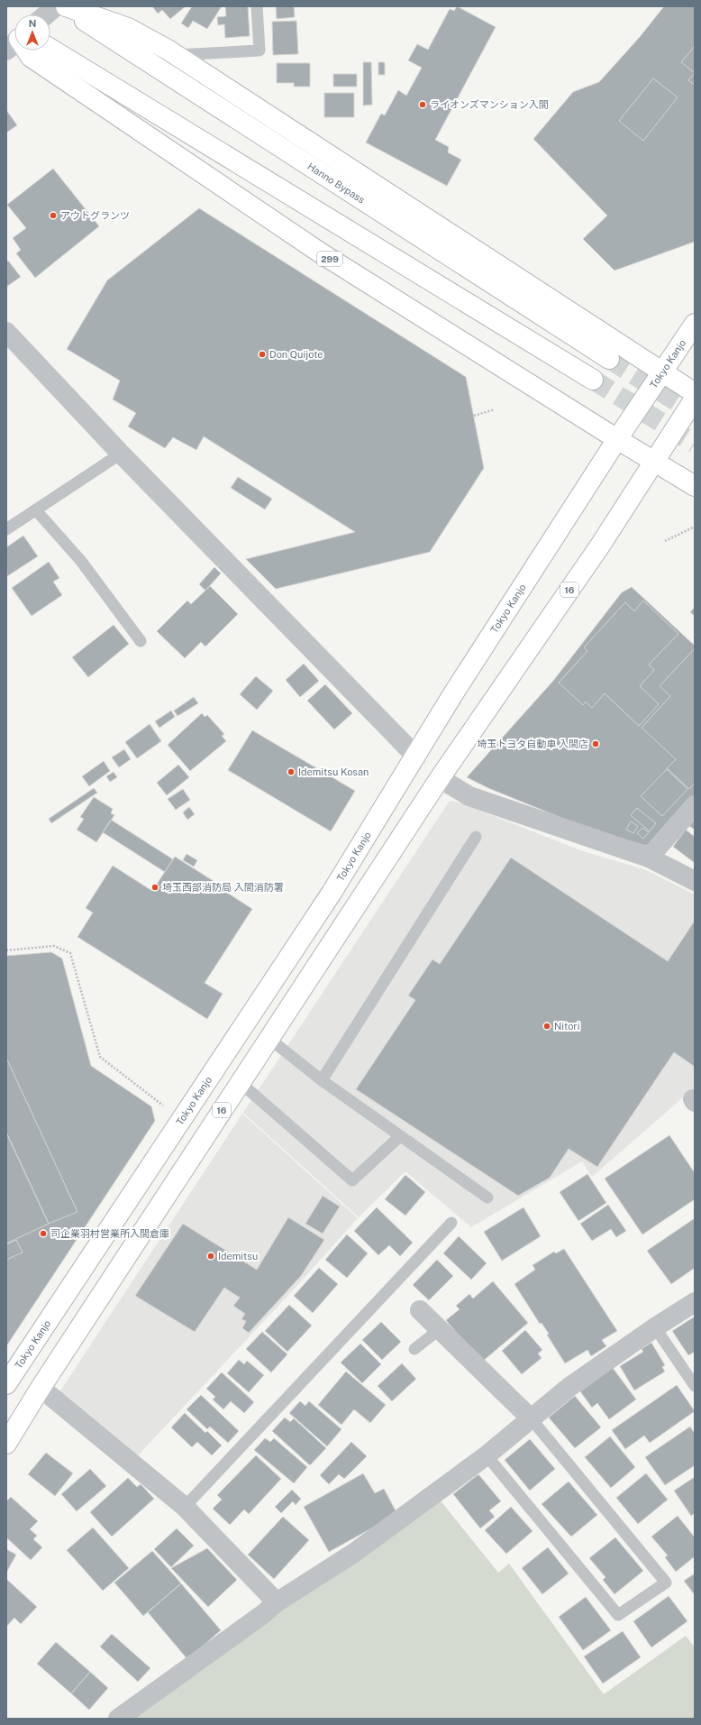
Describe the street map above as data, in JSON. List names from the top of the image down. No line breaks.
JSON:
{"streets":{"highway":["Hanno Bypass","299","Tokyo Kanjo","16"]},"crossings":[["299","Tokyo Kanjo"],["299","16"]],"places":["ライオンズマンション入間","アウトグランツ","Don Quijote","埼玉トヨタ自動車 入間店","Idemitsu Kosan","埼玉西部消防局 入間消防署","Nitori","司企業羽村営業所入間倉庫","Idemitsu"],"north":"top"}
